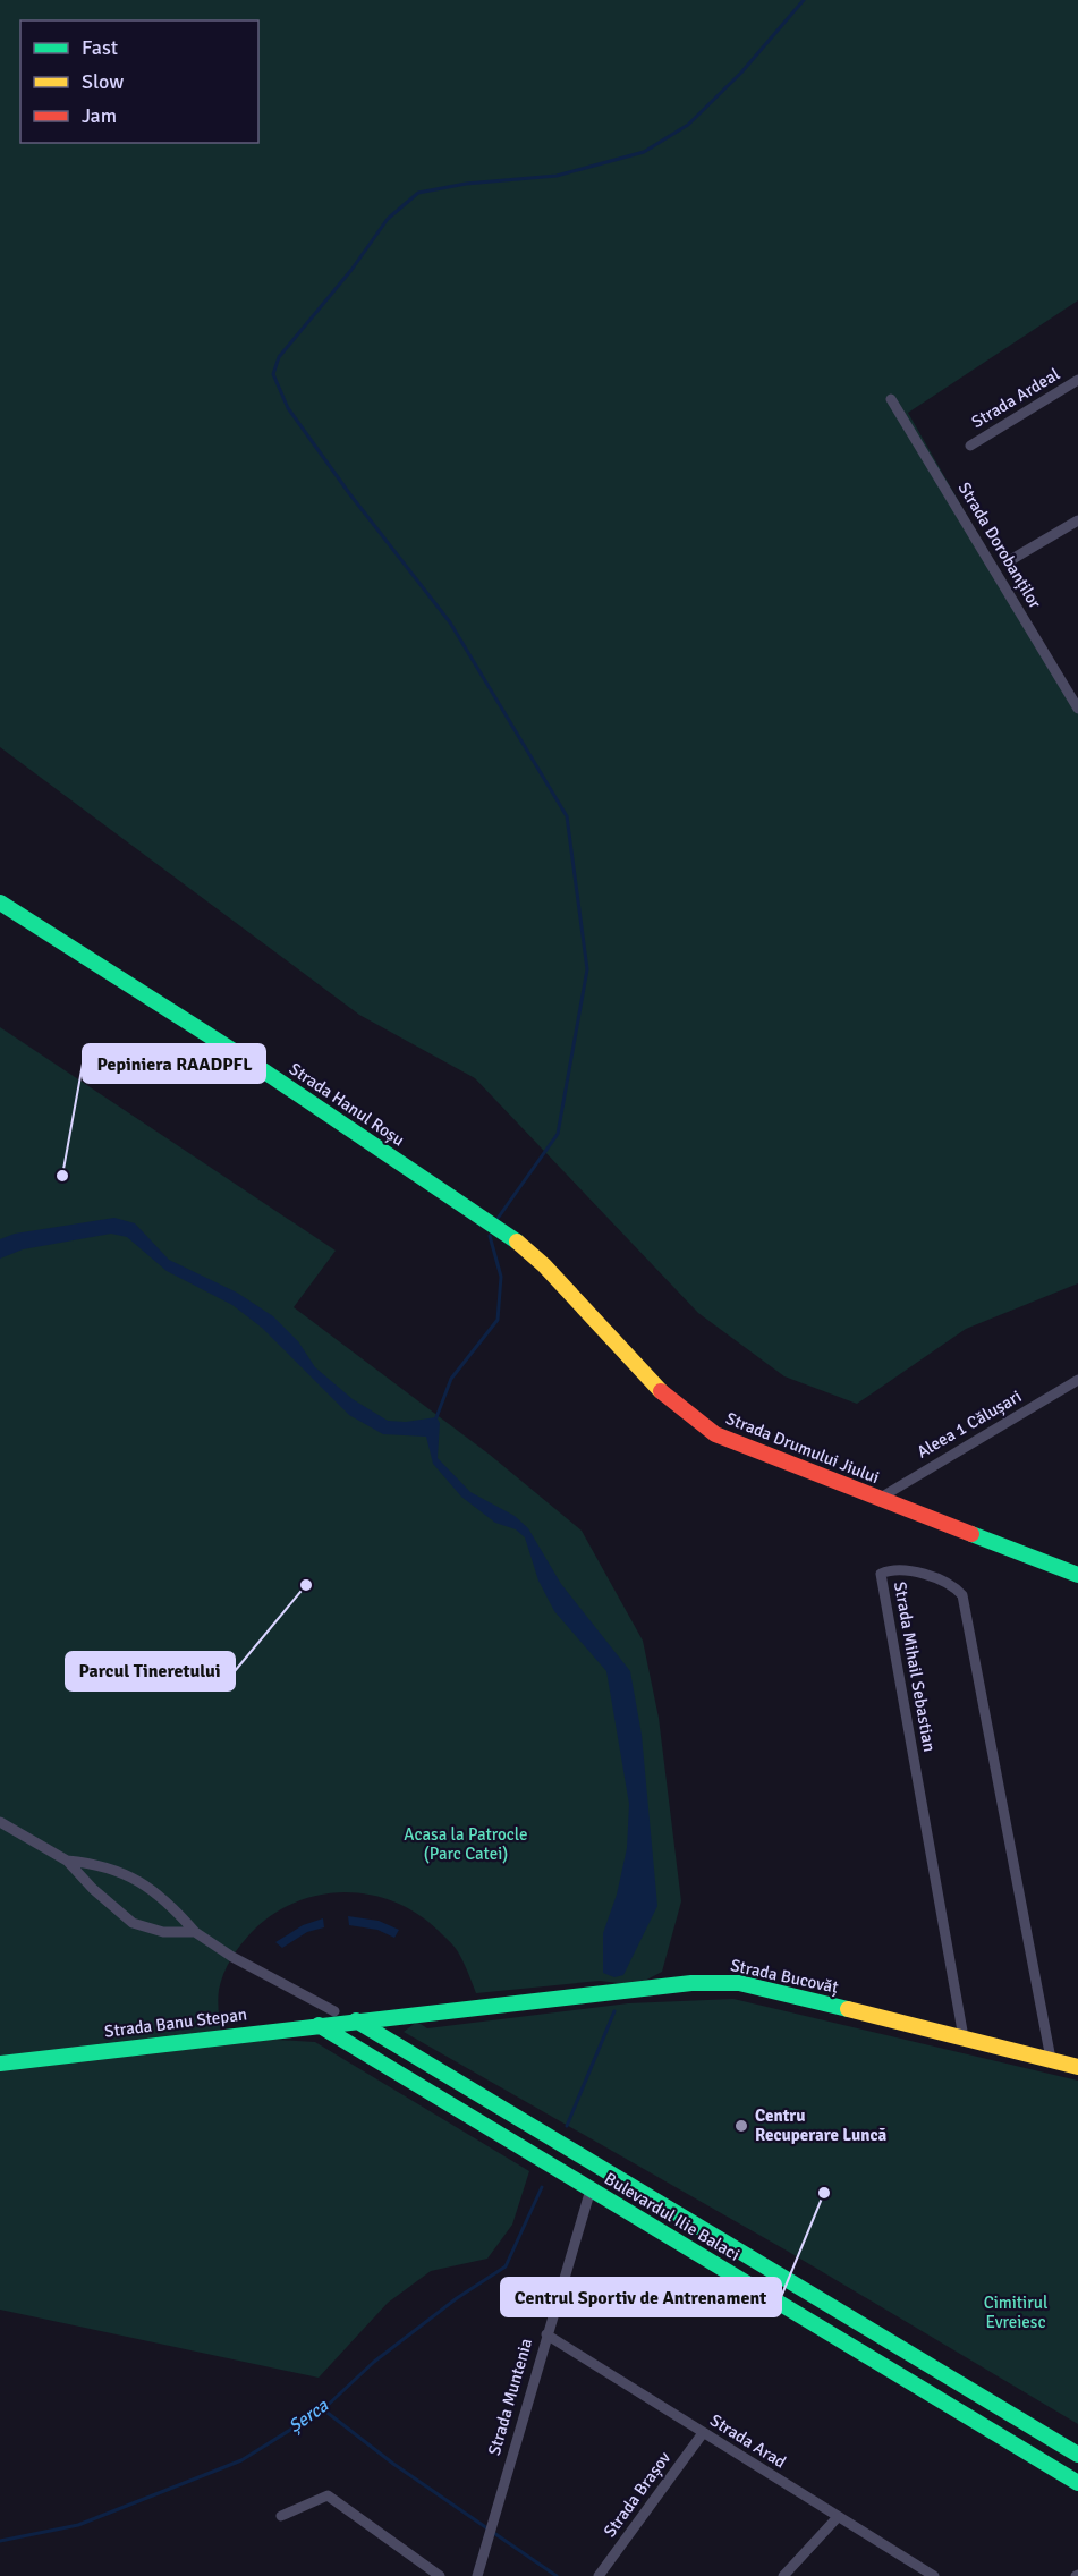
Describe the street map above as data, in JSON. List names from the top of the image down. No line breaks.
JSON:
{"streets":{"main road":["Strada Hanul Roșu","Strada Drumului Jiului","Strada Bucovăț","Strada Banu Stepan","Bulevardul Ilie Balaci"],"street":["Strada Ardeal","Strada Dorobanților","Aleea 1 Călușari","Strada Mihail Sebastian","Strada Muntenia","Strada Arad","Strada Brașov"]},"crossings":[["Strada Hanul Roșu","Strada Drumului Jiului"],["Aleea 1 Călușari","Strada Drumului Jiului"],["Strada Mihail Sebastian","Strada Bucovăț"],["Strada Bucovăț","Strada Banu Stepan"],["Strada Bucovăț","Bulevardul Ilie Balaci"],["Strada Banu Stepan","Bulevardul Ilie Balaci"],["Bulevardul Ilie Balaci","Strada Muntenia"],["Strada Muntenia","Strada Arad"],["Strada Arad","Strada Brașov"]],"water":["Șerca"],"parks":["Acasa la Patrocle (Parc Catei)","Cimitirul Evreiesc"],"places":["Pepiniera RAADPFL","Parcul Tineretului","Centru Recuperare Luncă","Centrul Sportiv de Antrenament"],"legend":["Fast","Slow","Jam"]}
